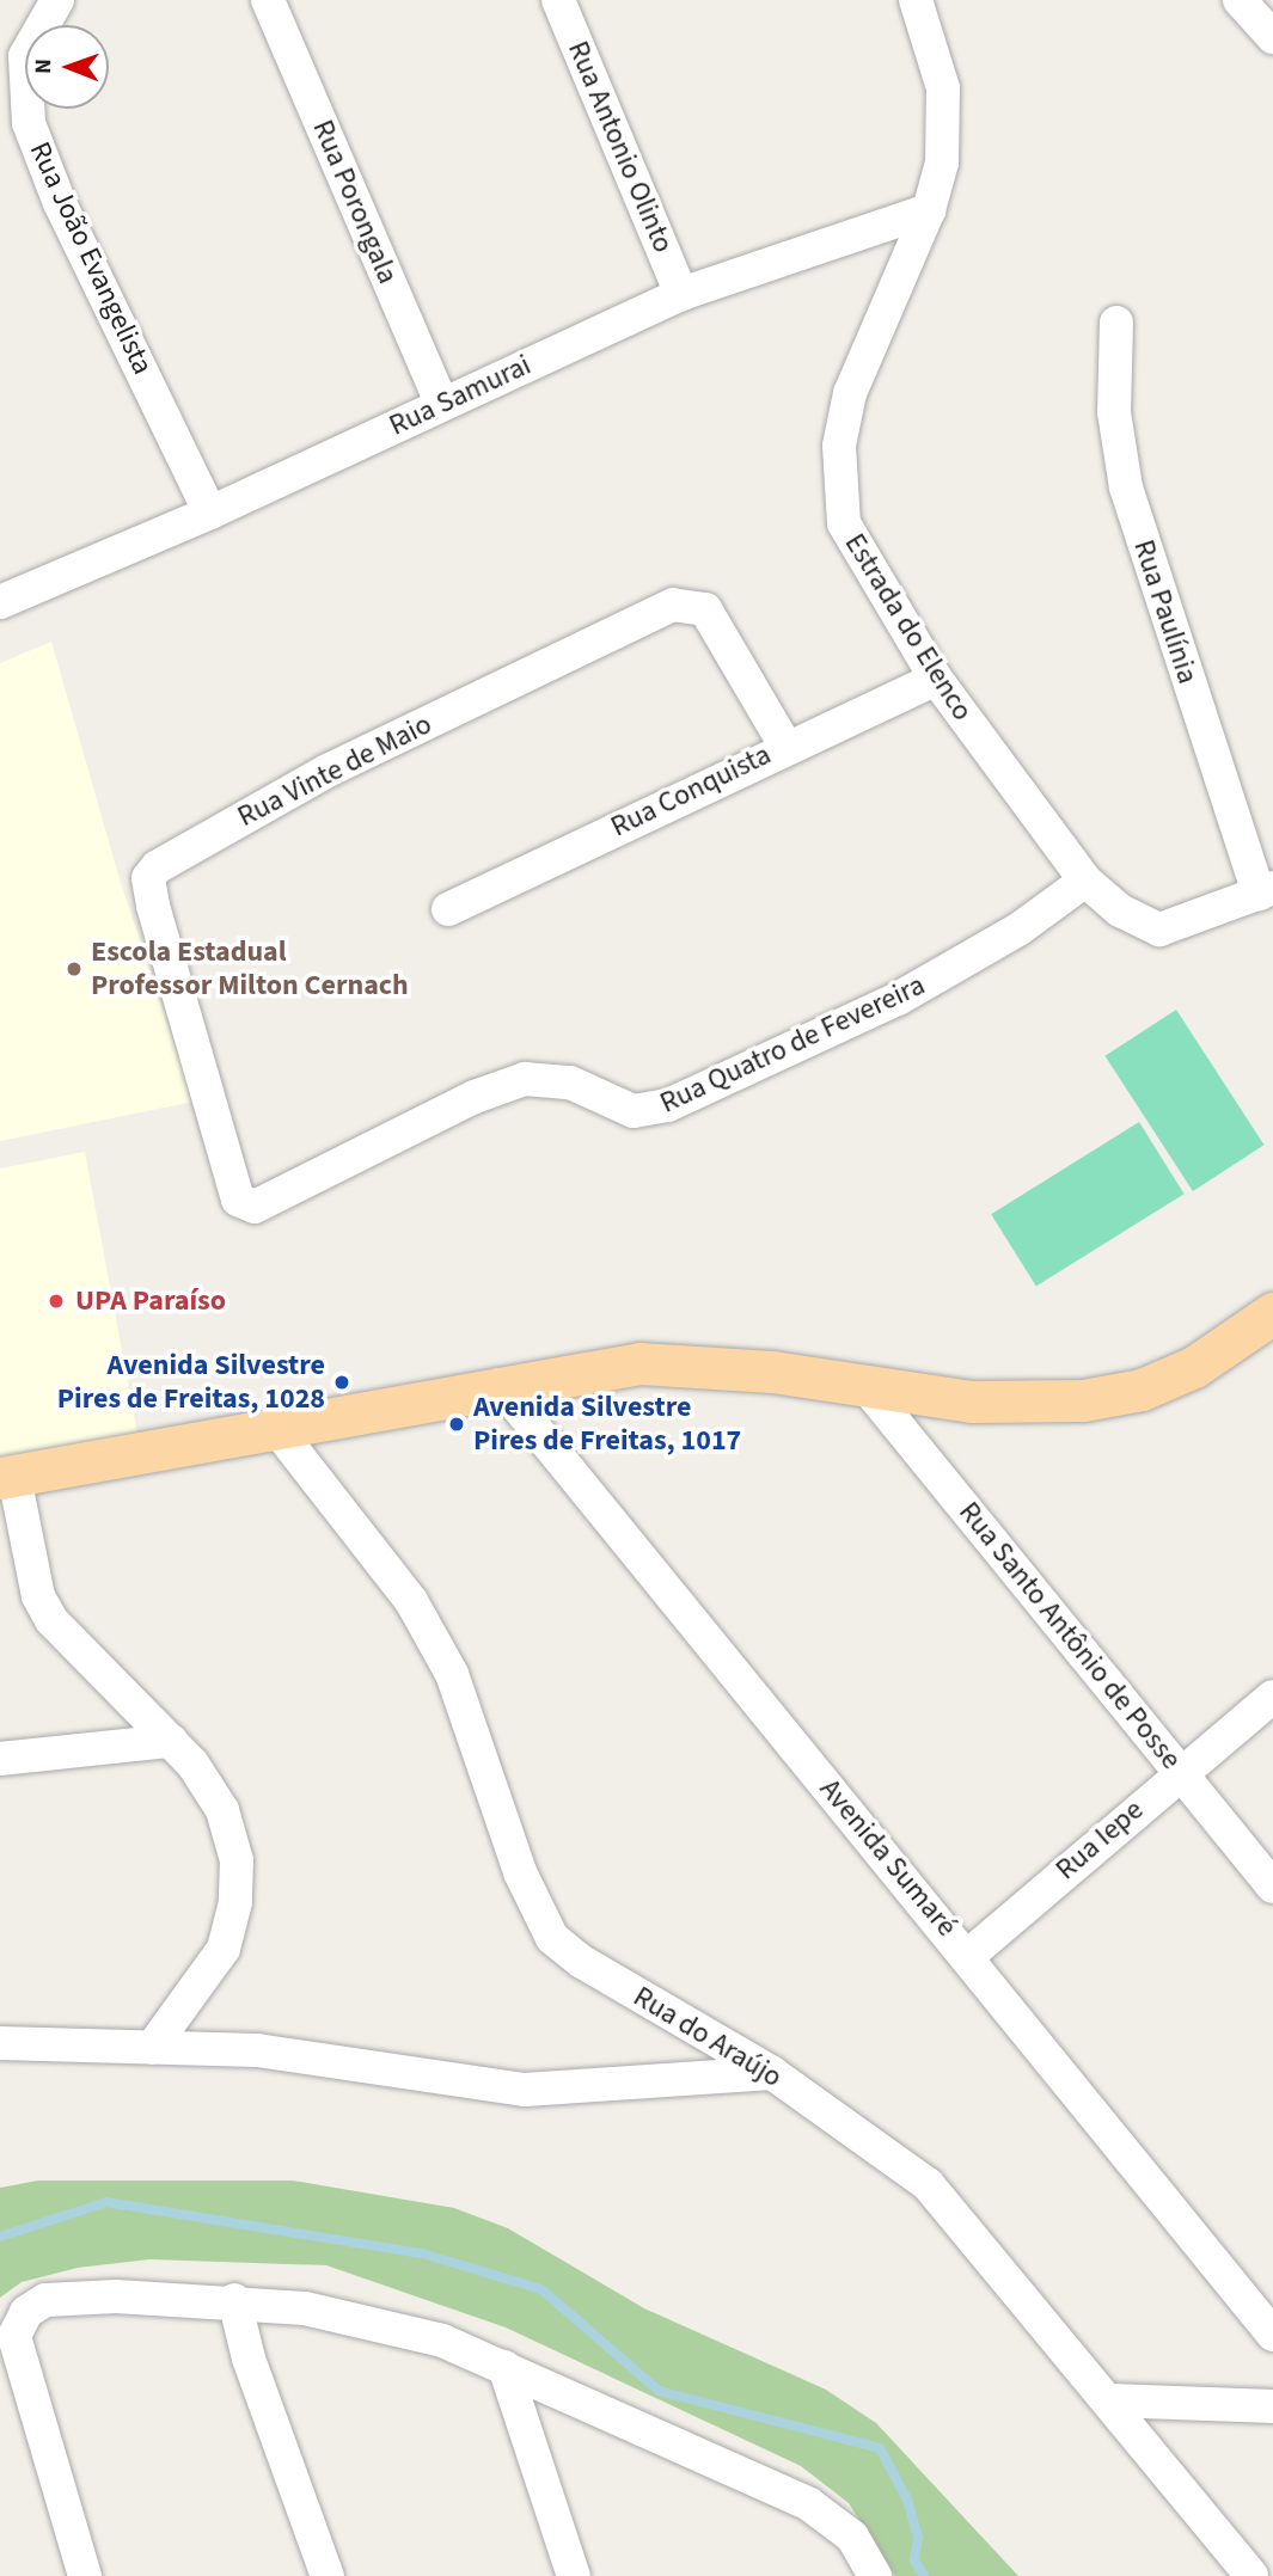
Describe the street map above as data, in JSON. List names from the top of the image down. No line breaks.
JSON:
{"streets":{"street":["Rua Antonio Olinto","Rua Porongala","Rua João Evangelista","Rua Samurai","Rua Paulínia","Estrada do Elenco","Rua Vinte de Maio","Rua Conquista","Rua Quatro de Fevereira","Rua Santo Antônio de Posse","Rua Iepe","Avenida Sumaré","Rua do Araújo"]},"crossings":[["Rua Antonio Olinto","Rua Samurai"],["Rua Porongala","Rua Samurai"],["Rua João Evangelista","Rua Samurai"],["Rua Samurai","Estrada do Elenco"],["Rua Paulínia","Estrada do Elenco"],["Estrada do Elenco","Rua Conquista"],["Estrada do Elenco","Rua Quatro de Fevereira"],["Rua Vinte de Maio","Rua Conquista"],["Rua Vinte de Maio","Rua Quatro de Fevereira"],["Rua Santo Antônio de Posse","Rua Iepe"],["Rua Iepe","Avenida Sumaré"]],"places":["Escola Estadual Professor Milton Cernach","UPA Paraíso","Avenida Silvestre Pires de Freitas, 1028","Avenida Silvestre Pires de Freitas, 1017"],"north":"left"}
